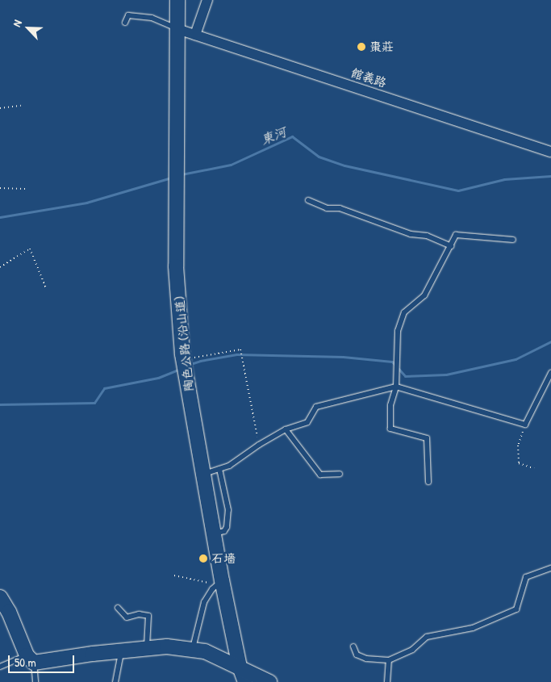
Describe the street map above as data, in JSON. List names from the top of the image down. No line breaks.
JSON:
{"streets":{"main road":["陶色公路 (沿山道)"],"street":["館義路"]},"crossings":[["館義路","陶色公路 (沿山道)"]],"water":["東河"],"places":["棗莊","石墻"],"scale_bar":"50 m","north":"top left"}
